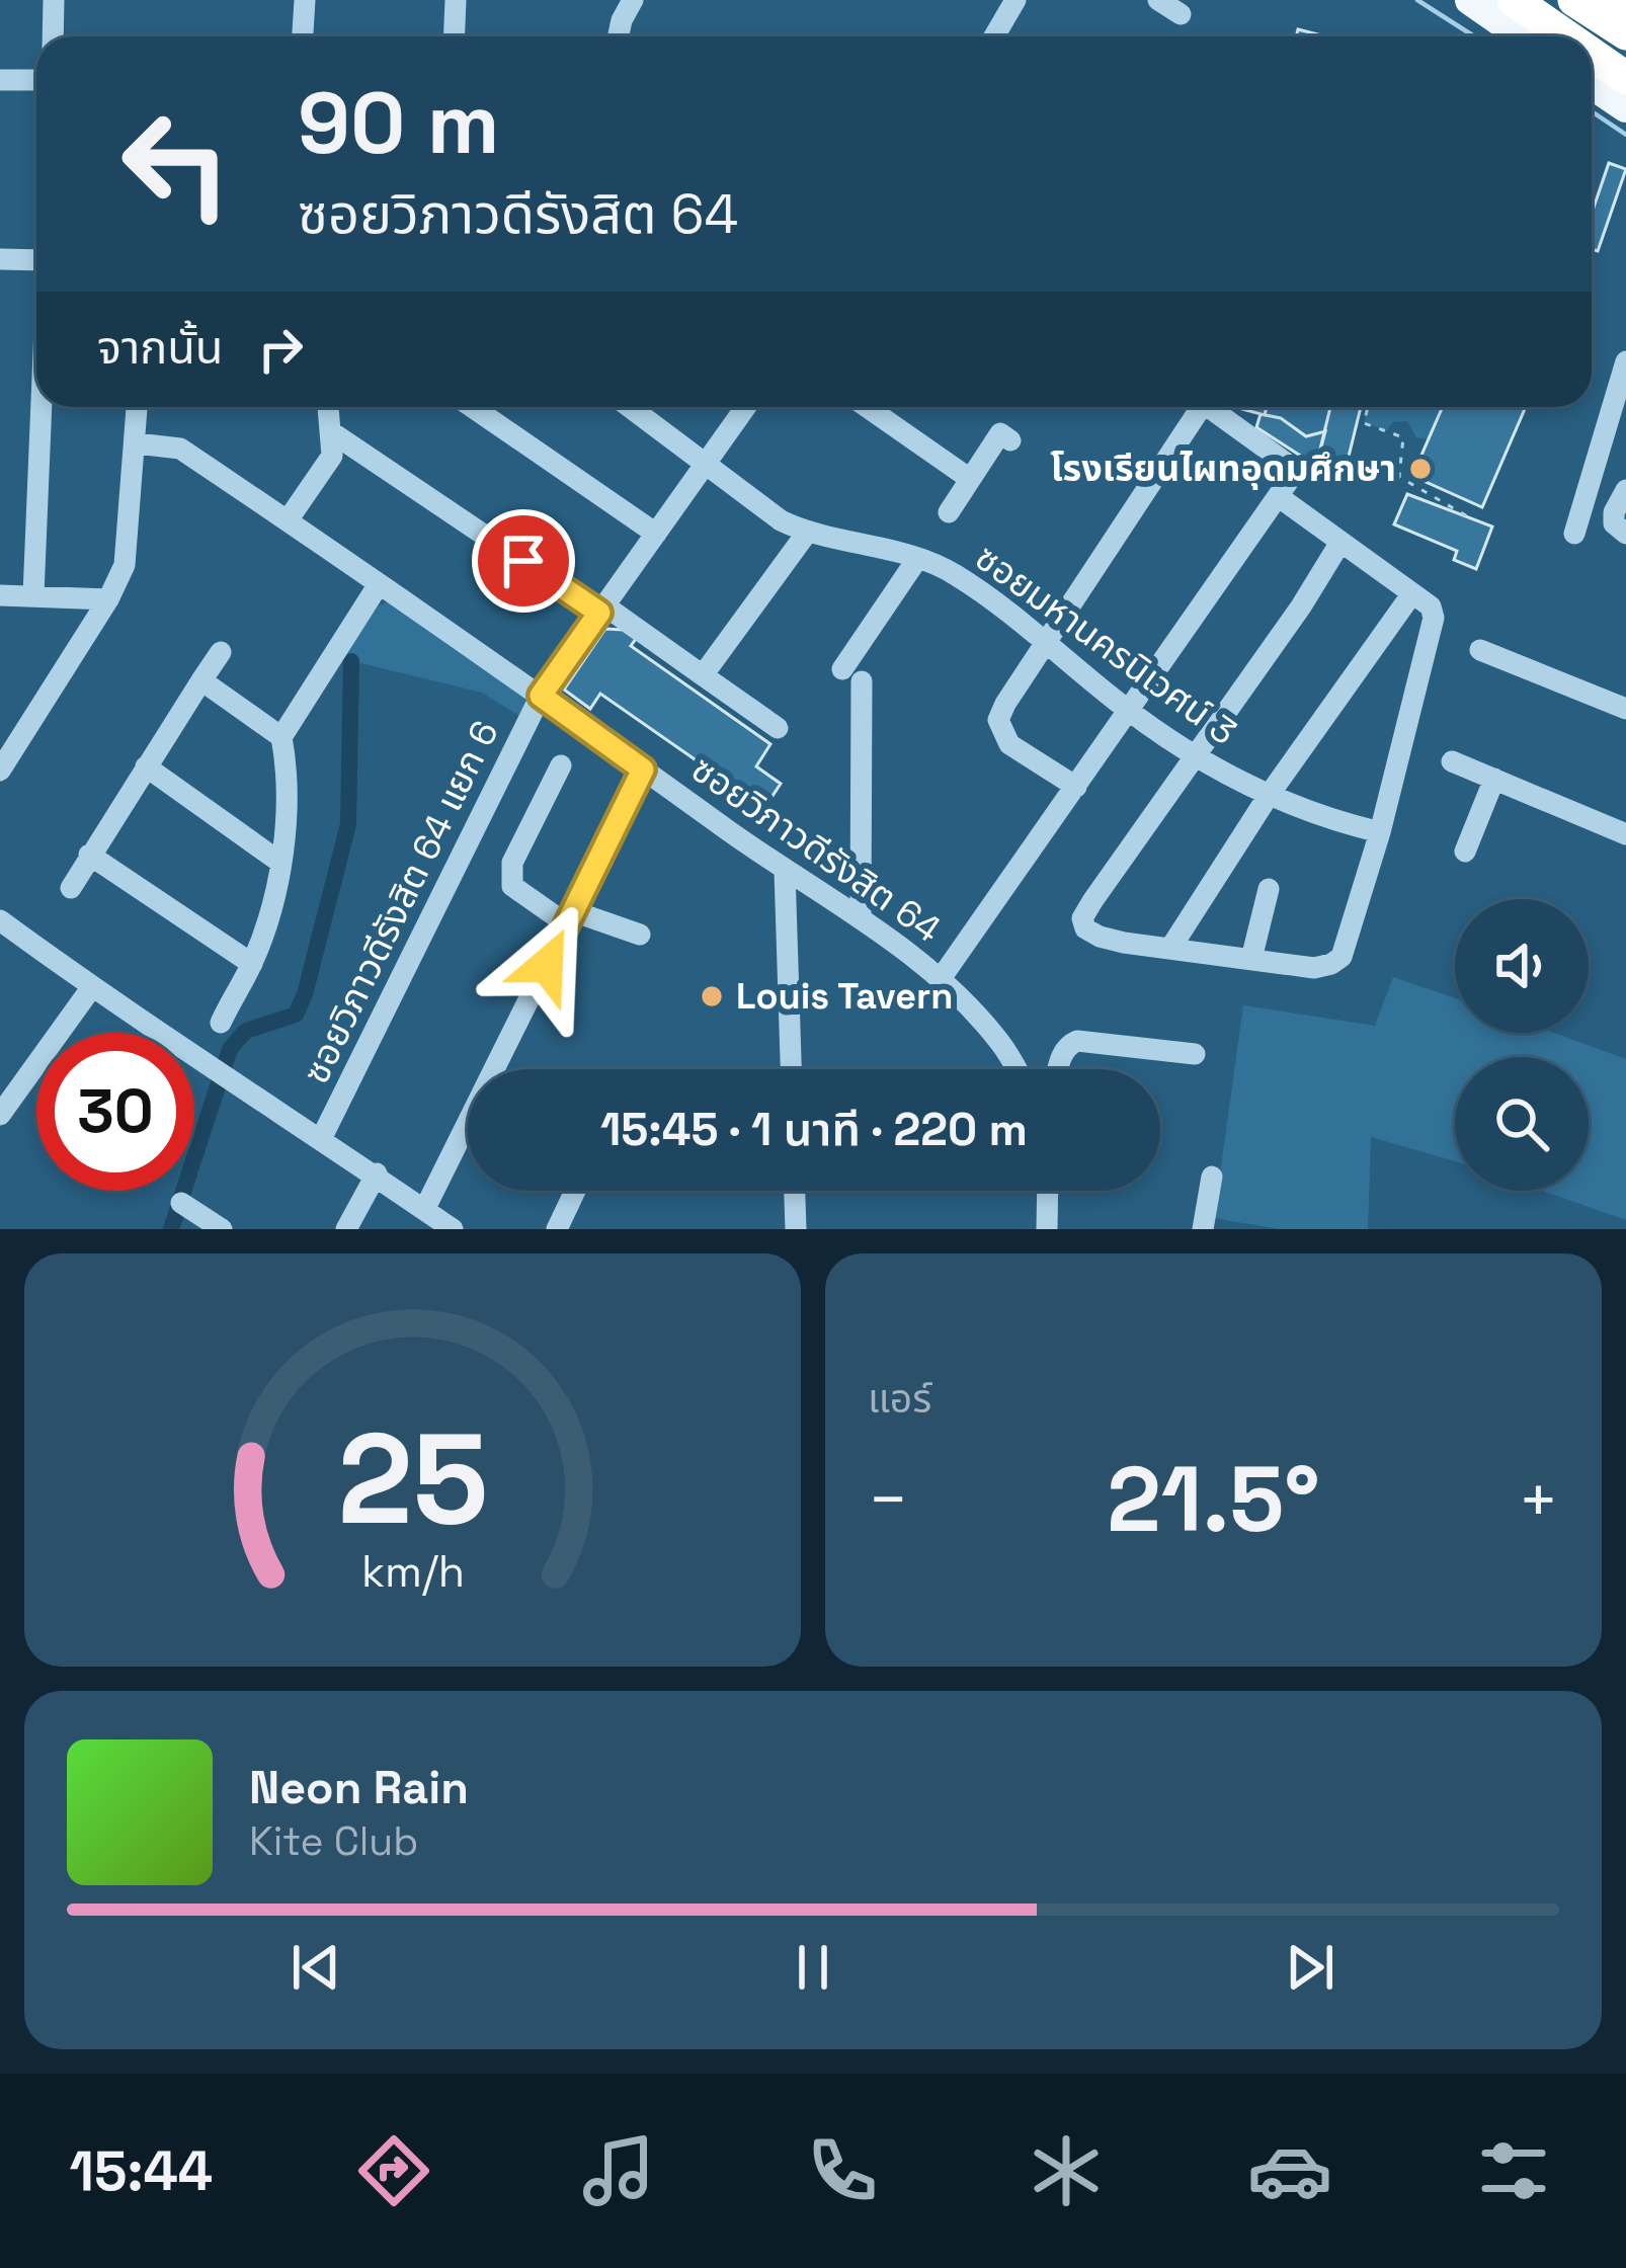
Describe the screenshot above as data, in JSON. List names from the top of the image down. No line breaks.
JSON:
{"streets":{"street":["ซอยมหานครนิเวศน์ 3","ซอยวิภาวดีรังสิต 64","ซอยวิภาวดีรังสิต 64 แยก 6"]},"crossings":[["ซอยวิภาวดีรังสิต 64","ซอยวิภาวดีรังสิต 64 แยก 6"]],"places":["โรงเรียนไผทอุดมศึกษา","Louis Tavern"],"page":{"turn":["90 m","ซอยวิภาวดีรังสิต 64"],"then":"จากนั้น","limit":"30","trip":"15:45 · 1 นาที · 220 m","tile":"แอร์","heat":["−","21.5°","+"],"song":["Neon Rain","Kite Club"],"tabs":"15:44","gauge":["25","km/h"]}}
